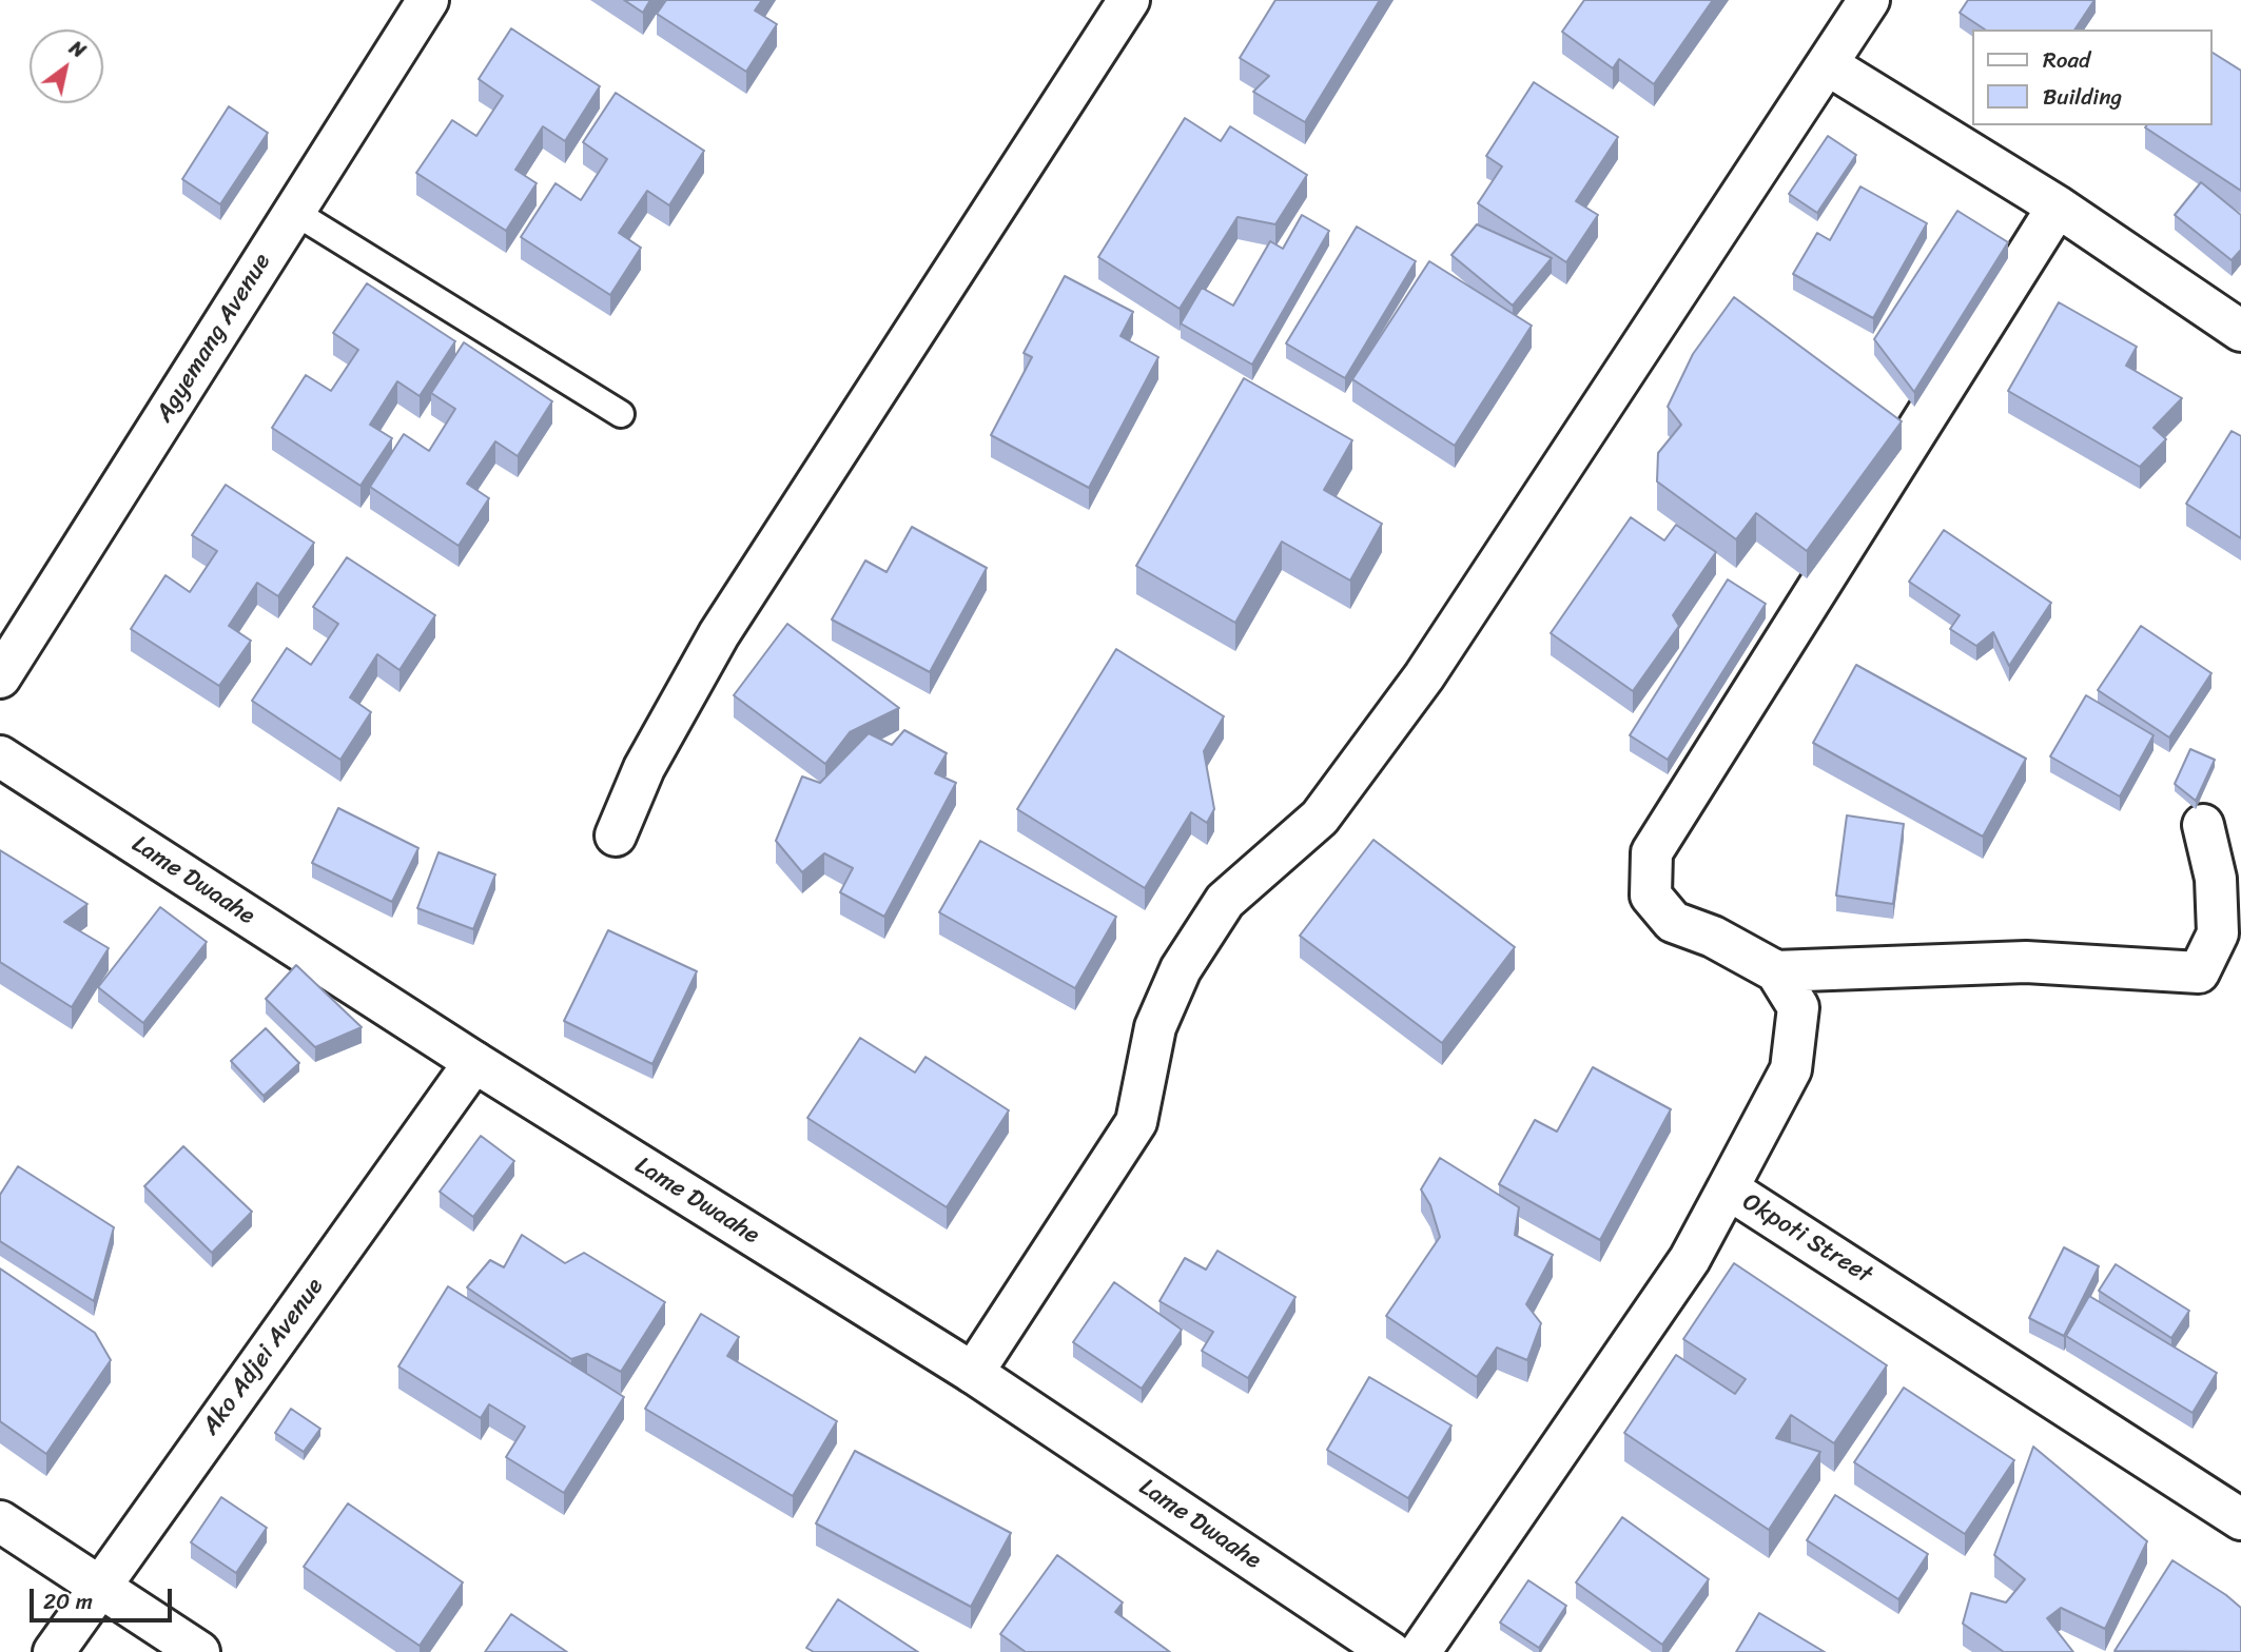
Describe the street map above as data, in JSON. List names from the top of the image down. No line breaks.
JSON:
{"streets":{"street":["Agyemang Avenue","Lame Dwaahe","Okpoti Street","Ako Adjei Avenue"]},"crossings":[["Lame Dwaahe","Ako Adjei Avenue"]],"legend":["Road","Building"],"scale_bar":"20 m","north":"top right"}
